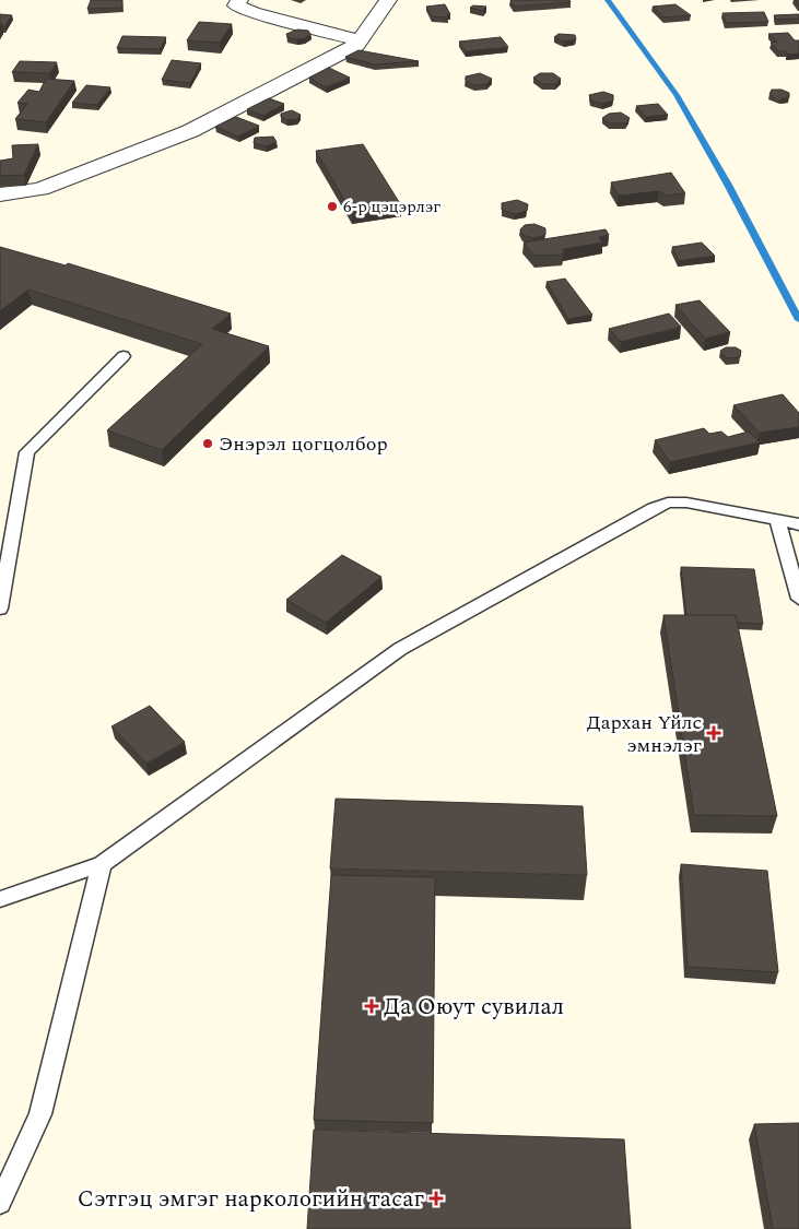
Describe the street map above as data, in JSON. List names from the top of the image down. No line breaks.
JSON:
{"places":{"other":["6-р цэцэрлэг","Энэрэл цогцолбор"],"health":["Дархан Үйлс эмнэлэг","Да Оюут сувилал","Сэтгэц эмгэг наркологийн тасаг"]}}
